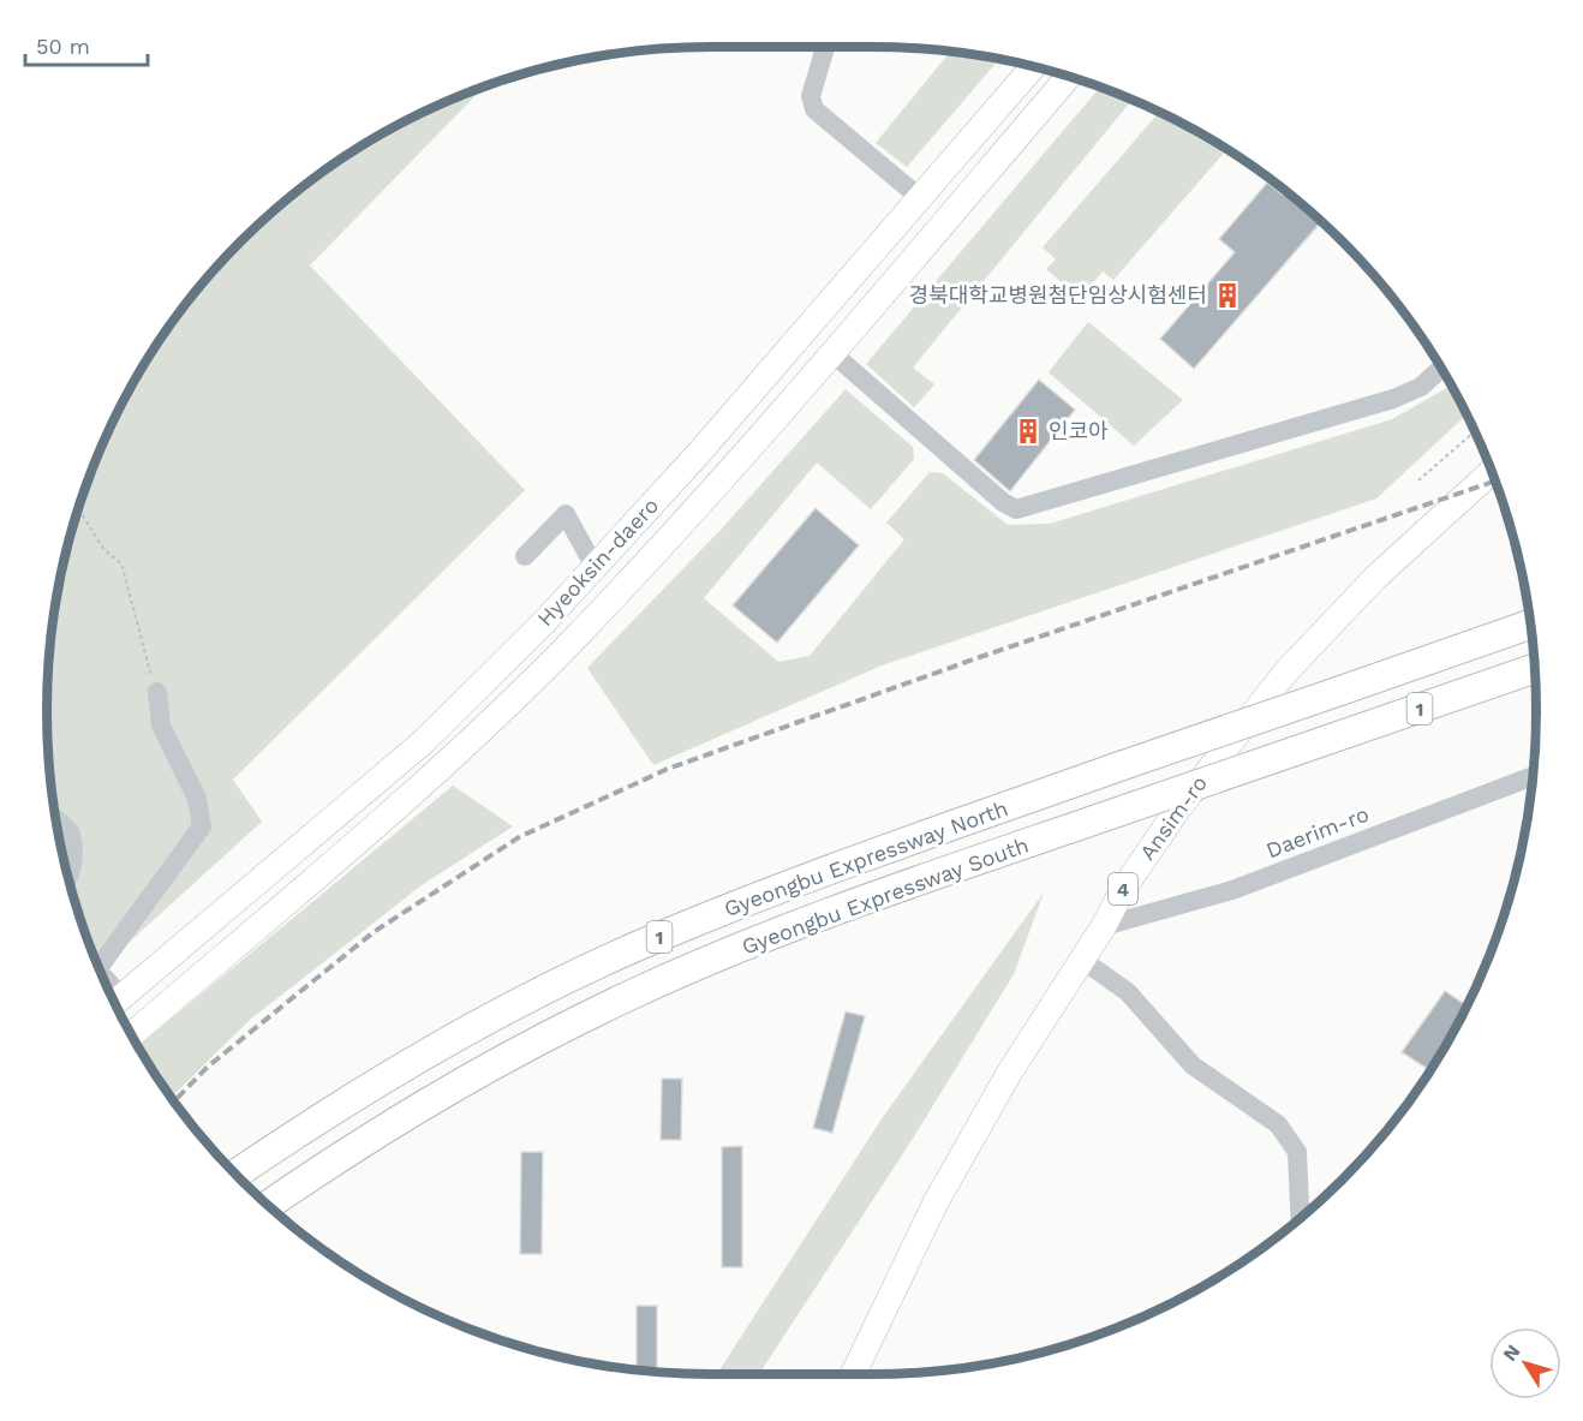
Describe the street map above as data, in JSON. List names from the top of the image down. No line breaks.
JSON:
{"streets":{"highway":["1","Gyeongbu Expressway North","Gyeongbu Expressway South"],"main road":["Hyeoksin-daero","Ansim-ro","4"],"street":["Daerim-ro"]},"crossings":[["Ansim-ro","Daerim-ro"]],"places":{"building":["경북대학교병원첨단임상시험센터","인코아"]},"scale_bar":"50 m","north":"top left"}
